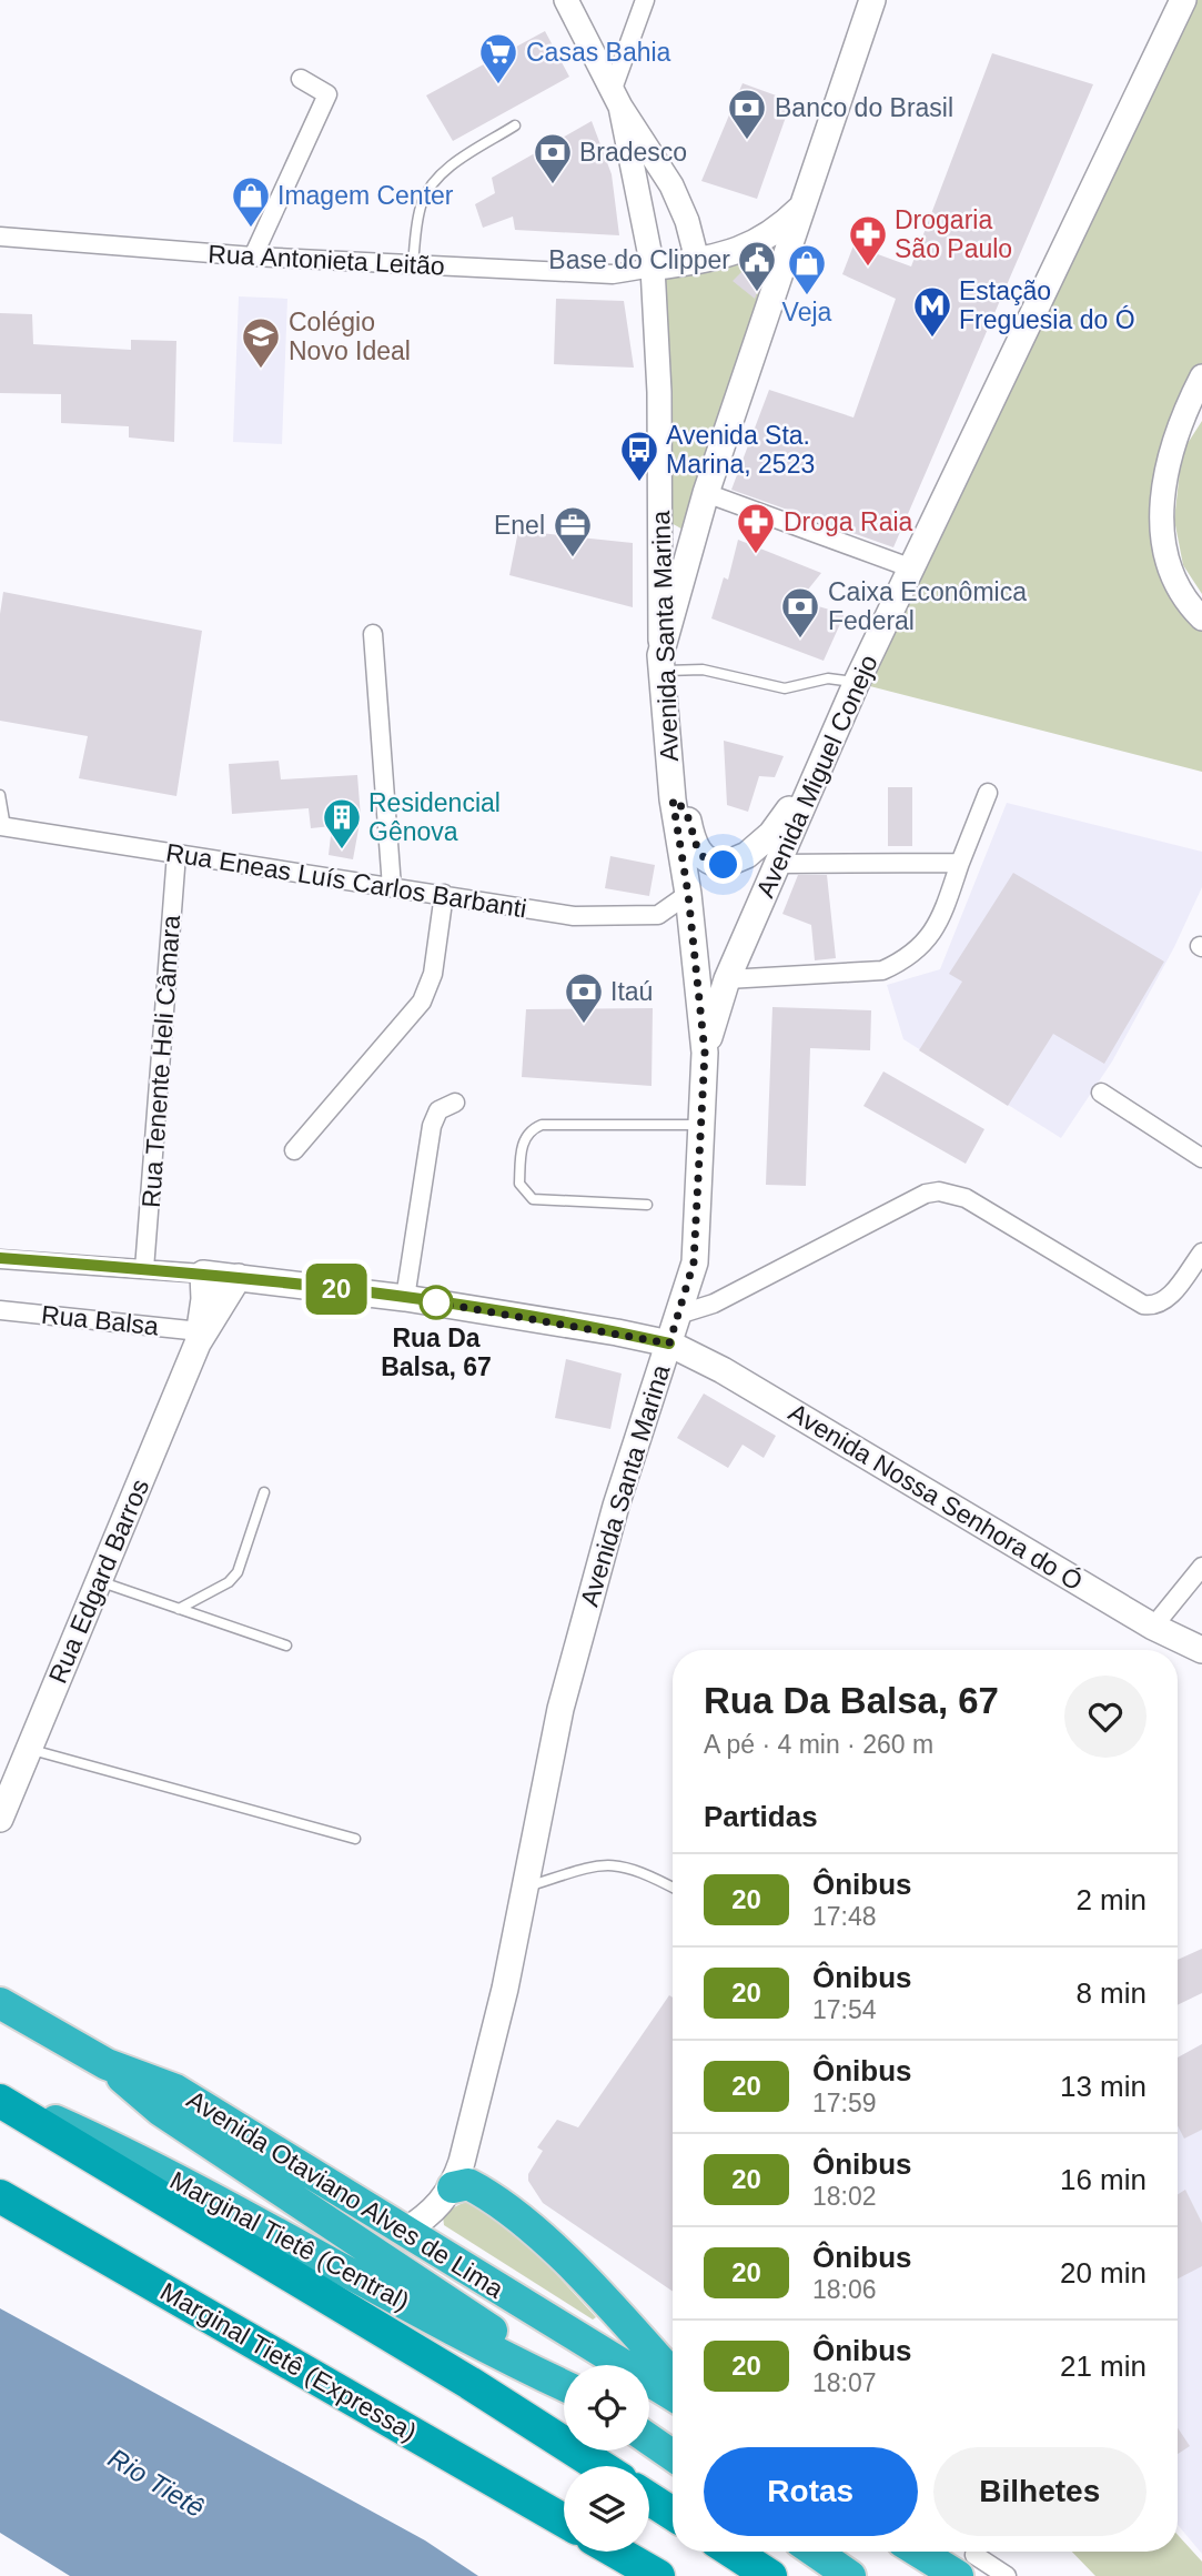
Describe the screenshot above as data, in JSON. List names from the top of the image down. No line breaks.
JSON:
{"streets":{"highway":["Avenida Otaviano Alves de Lima","Marginal Tietê (Central)","Marginal Tietê (Expressa)"],"main road":["Avenida Santa Marina","Avenida Miguel Conejo","Rua Balsa","Avenida Nossa Senhora do Ó","Rua Edgard Barros"],"street":["Rua Antonieta Leitão","Rua Eneas Luís Carlos Barbanti","Rua Tenente Heli Câmara"]},"crossings":[["Rua Antonieta Leitão","Avenida Santa Marina"],["Avenida Santa Marina","Avenida Miguel Conejo"],["Avenida Santa Marina","Rua Eneas Luís Carlos Barbanti"],["Avenida Santa Marina","Rua Balsa"],["Avenida Santa Marina","Avenida Nossa Senhora do Ó"],["Avenida Santa Marina","Avenida Otaviano Alves de Lima"],["Rua Eneas Luís Carlos Barbanti","Rua Tenente Heli Câmara"],["Rua Tenente Heli Câmara","Rua Balsa"],["Rua Balsa","Avenida Nossa Senhora do Ó"],["Rua Balsa","Rua Edgard Barros"]],"water":["Rio Tietê"],"places":{"supermarket":["Casas Bahia"],"bank":["Banco do Brasil","Bradesco","Caixa Econômica Federal","Itaú"],"shop":["Imagem Center","Veja"],"pharmacy":["Drogaria São Paulo","Droga Raia"],"public building":["Base do Clipper"],"metro station":["Estação Freguesia do Ó"],"school or university":["Colégio Novo Ideal"],"bus stop":["Avenida Sta. Marina, 2523"],"office":["Enel"],"building":["Residencial Gênova"],"other":["Rua Da Balsa, 67"]},"lines":["bus line 20"],"page":{"on_map":"20","heading":[["Rua Da Balsa, 67","A pé · 4 min · 260 m"],"Partidas"],"list":[{"mark":"20","name":"Ônibus","note":"17:48","value":"2 min"},{"mark":"20","name":"Ônibus","note":"17:54","value":"8 min"},{"mark":"20","name":"Ônibus","note":"17:59","value":"13 min"},{"mark":"20","name":"Ônibus","note":"18:02","value":"16 min"},{"mark":"20","name":"Ônibus","note":"18:06","value":"20 min"},{"mark":"20","name":"Ônibus","note":"18:07","value":"21 min"}],"buttons":["Rotas","Bilhetes"]}}
